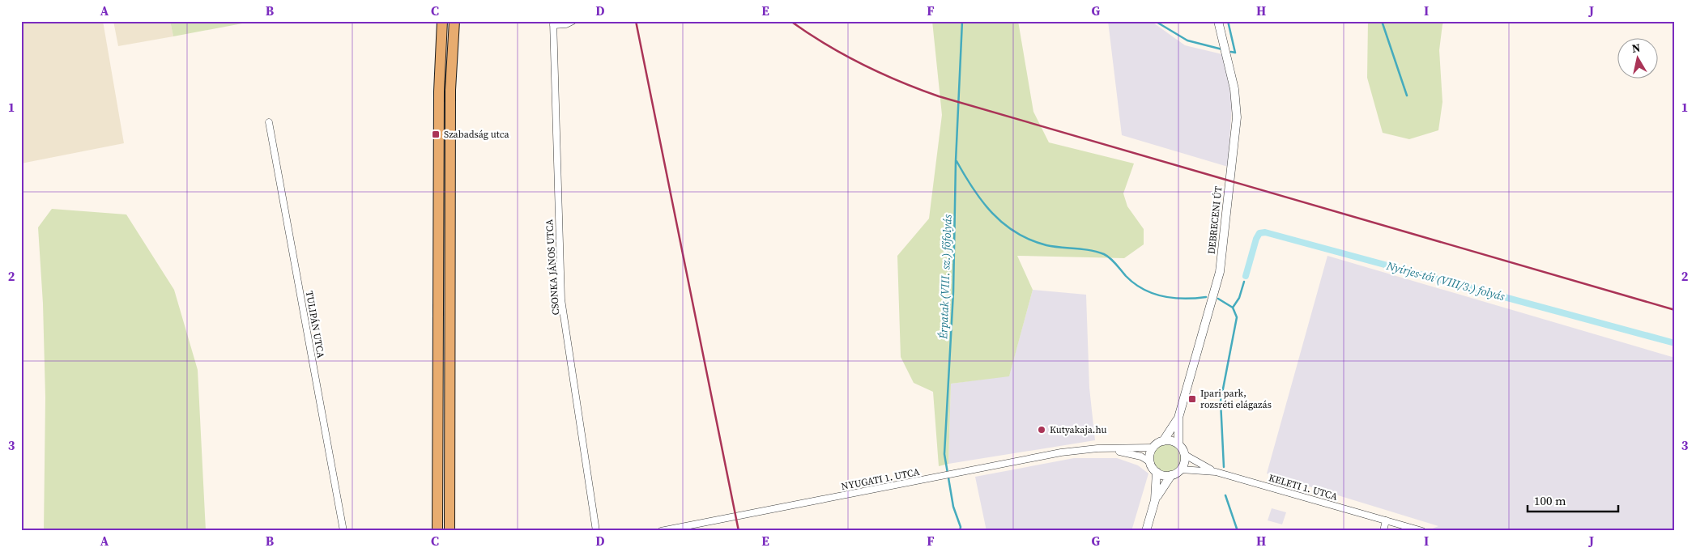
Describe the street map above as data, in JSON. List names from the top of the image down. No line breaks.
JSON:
{"streets":{"street":["DEBRECENI ÚT","CSONKA JÁNOS UTCA","TULIPÁN UTCA","NYUGATI 1. UTCA","KELETI 1. UTCA"]},"water":["Érpatak (VIII. sz.) főfolyás","Nyírjes-tói (VIII/3.) folyás"],"places":{"transit":["Szabadság utca","Ipari park, rozsréti elágazás"],"other":["Kutyakaja.hu"]},"scale_bar":"100 m","north":"top","grid":{"columns":["A","B","C","D","E","F","G","H","I","J"],"rows":["1","2","3"]}}
